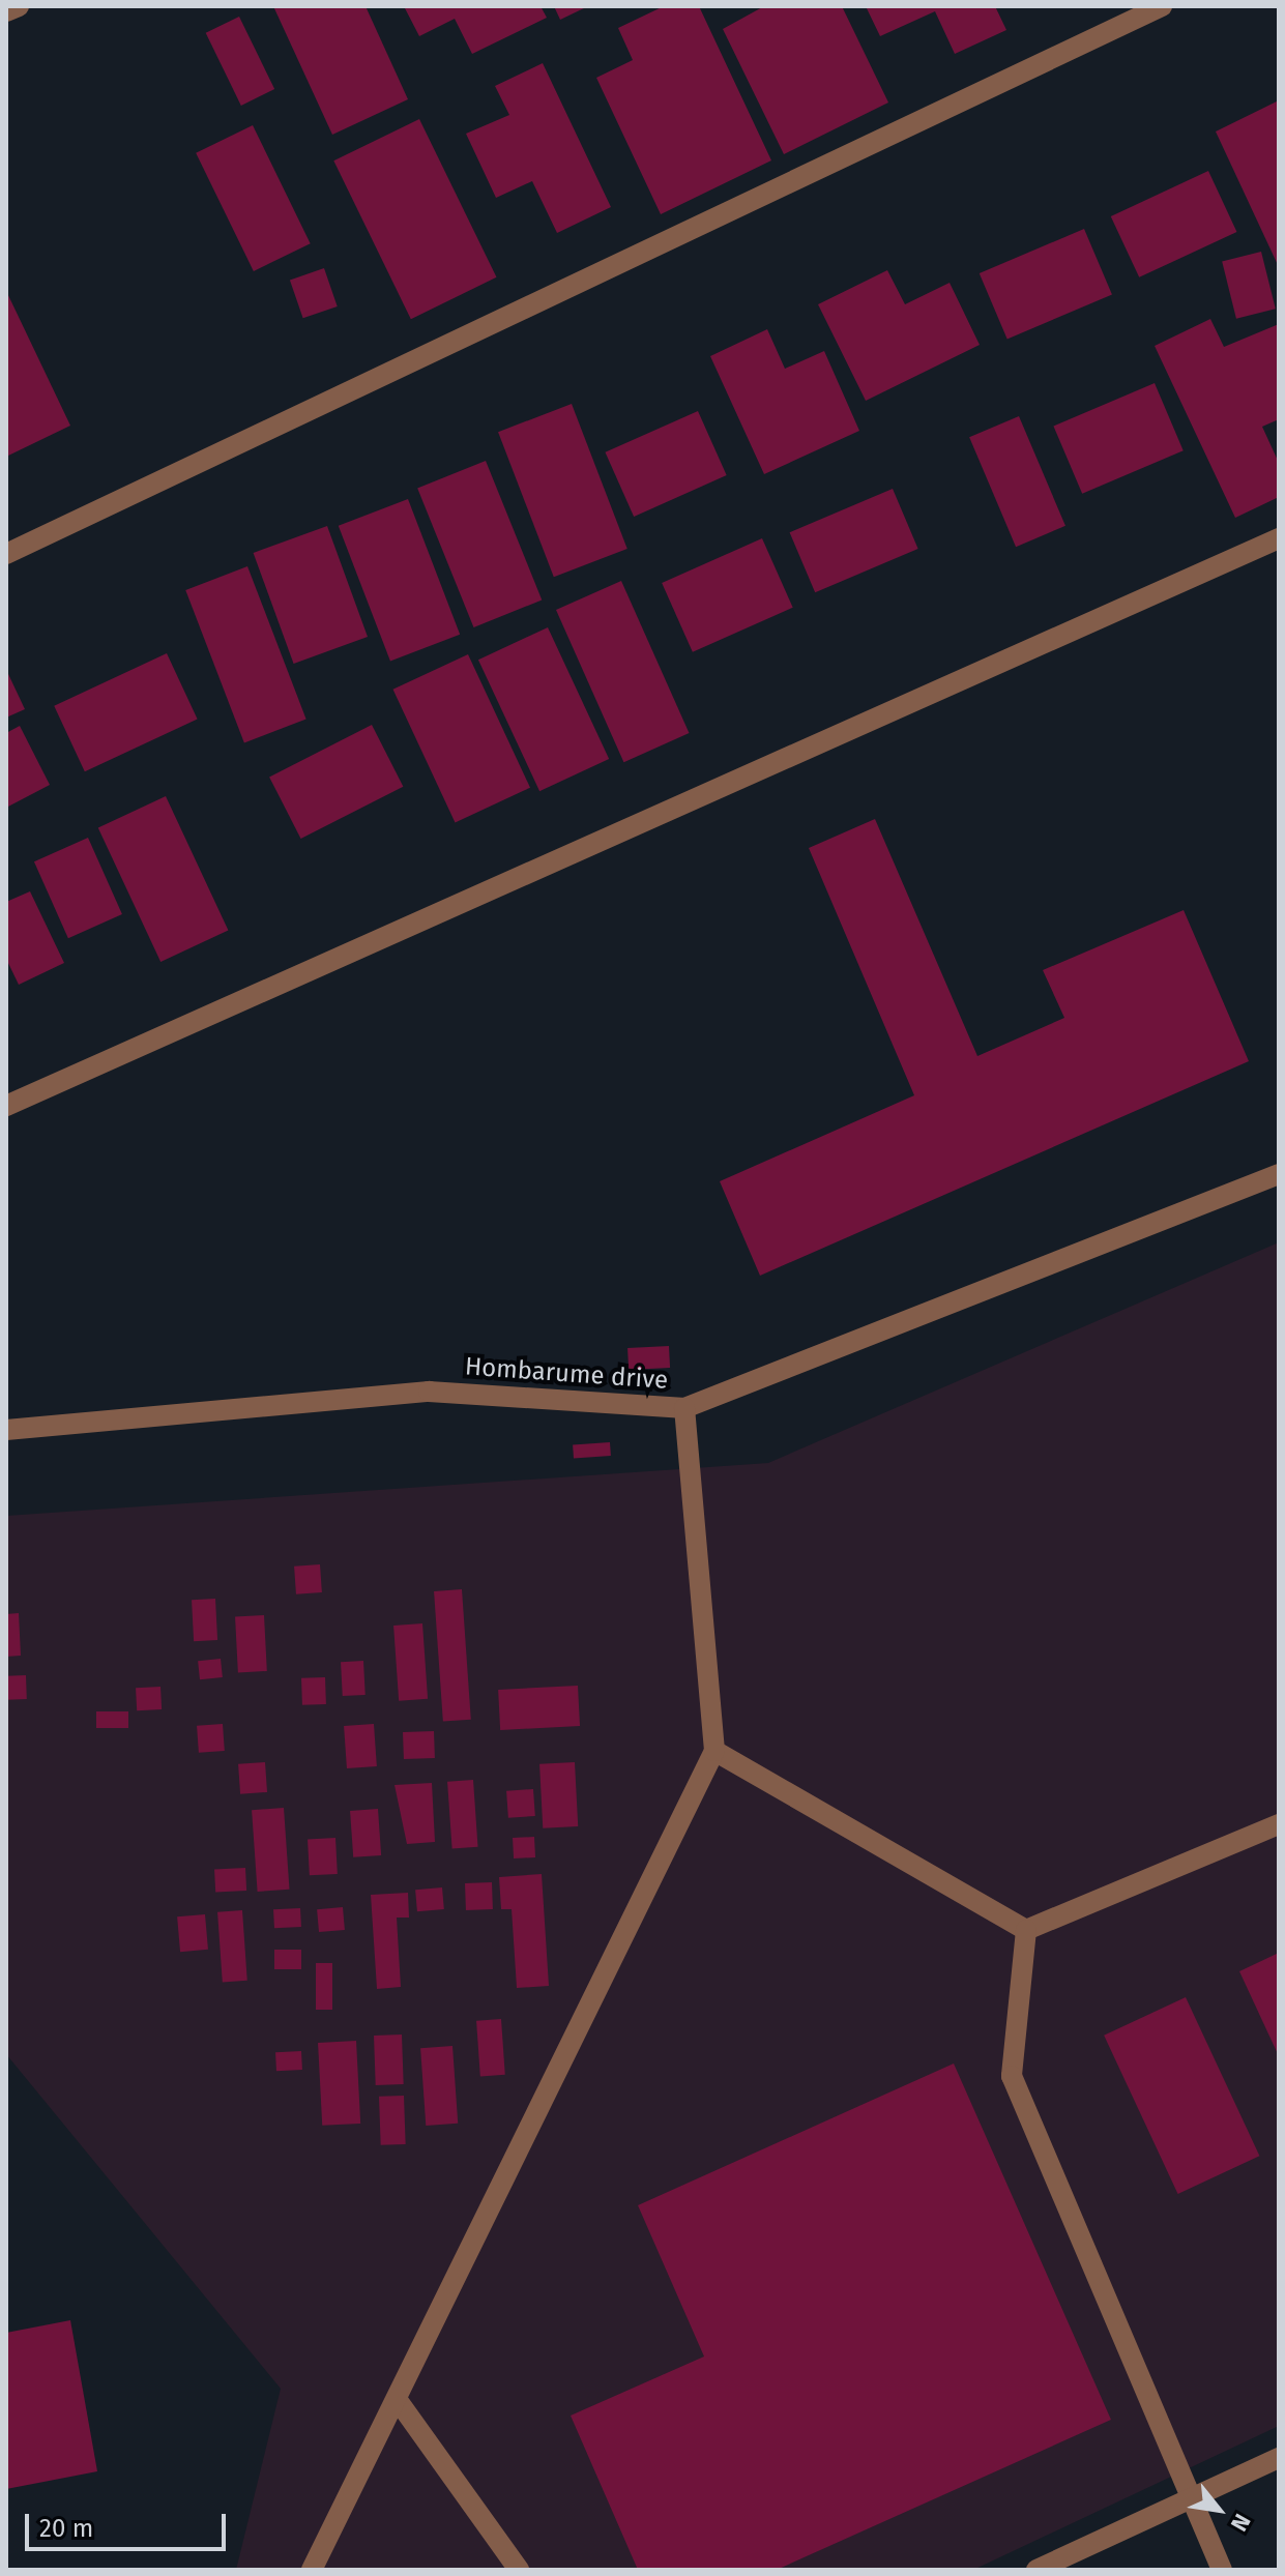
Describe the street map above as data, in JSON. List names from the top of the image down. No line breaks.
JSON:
{"streets":{"street":["Hombarume drive"]},"scale_bar":"20 m","north":"bottom right"}
